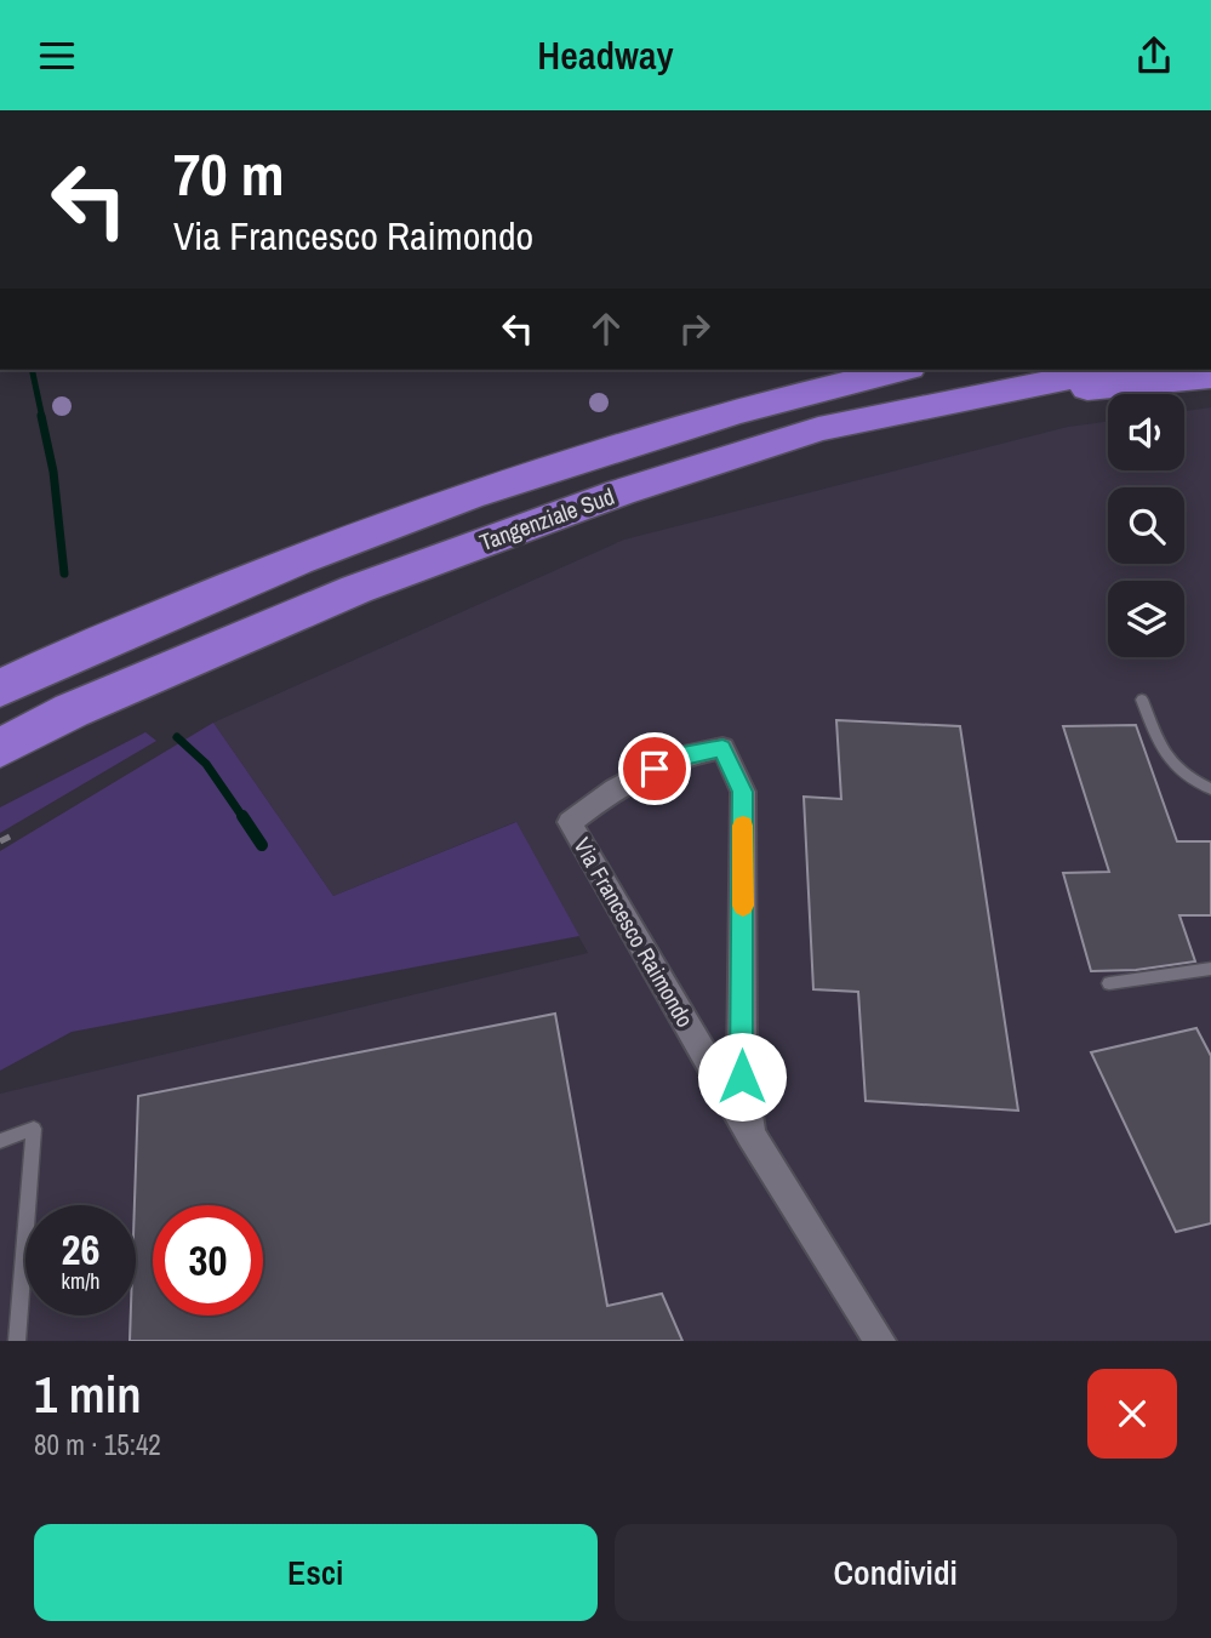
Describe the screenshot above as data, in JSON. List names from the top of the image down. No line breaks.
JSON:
{"streets":{"highway":["Tangenziale Sud"],"street":["Via Francesco Raimondo"]},"page":{"header":"Headway","turn":["70 m","Via Francesco Raimondo"],"speed":"26 km/h","limit":"30","heading":["1 min","80 m · 15:42"],"buttons":["Esci","Condividi"]}}
